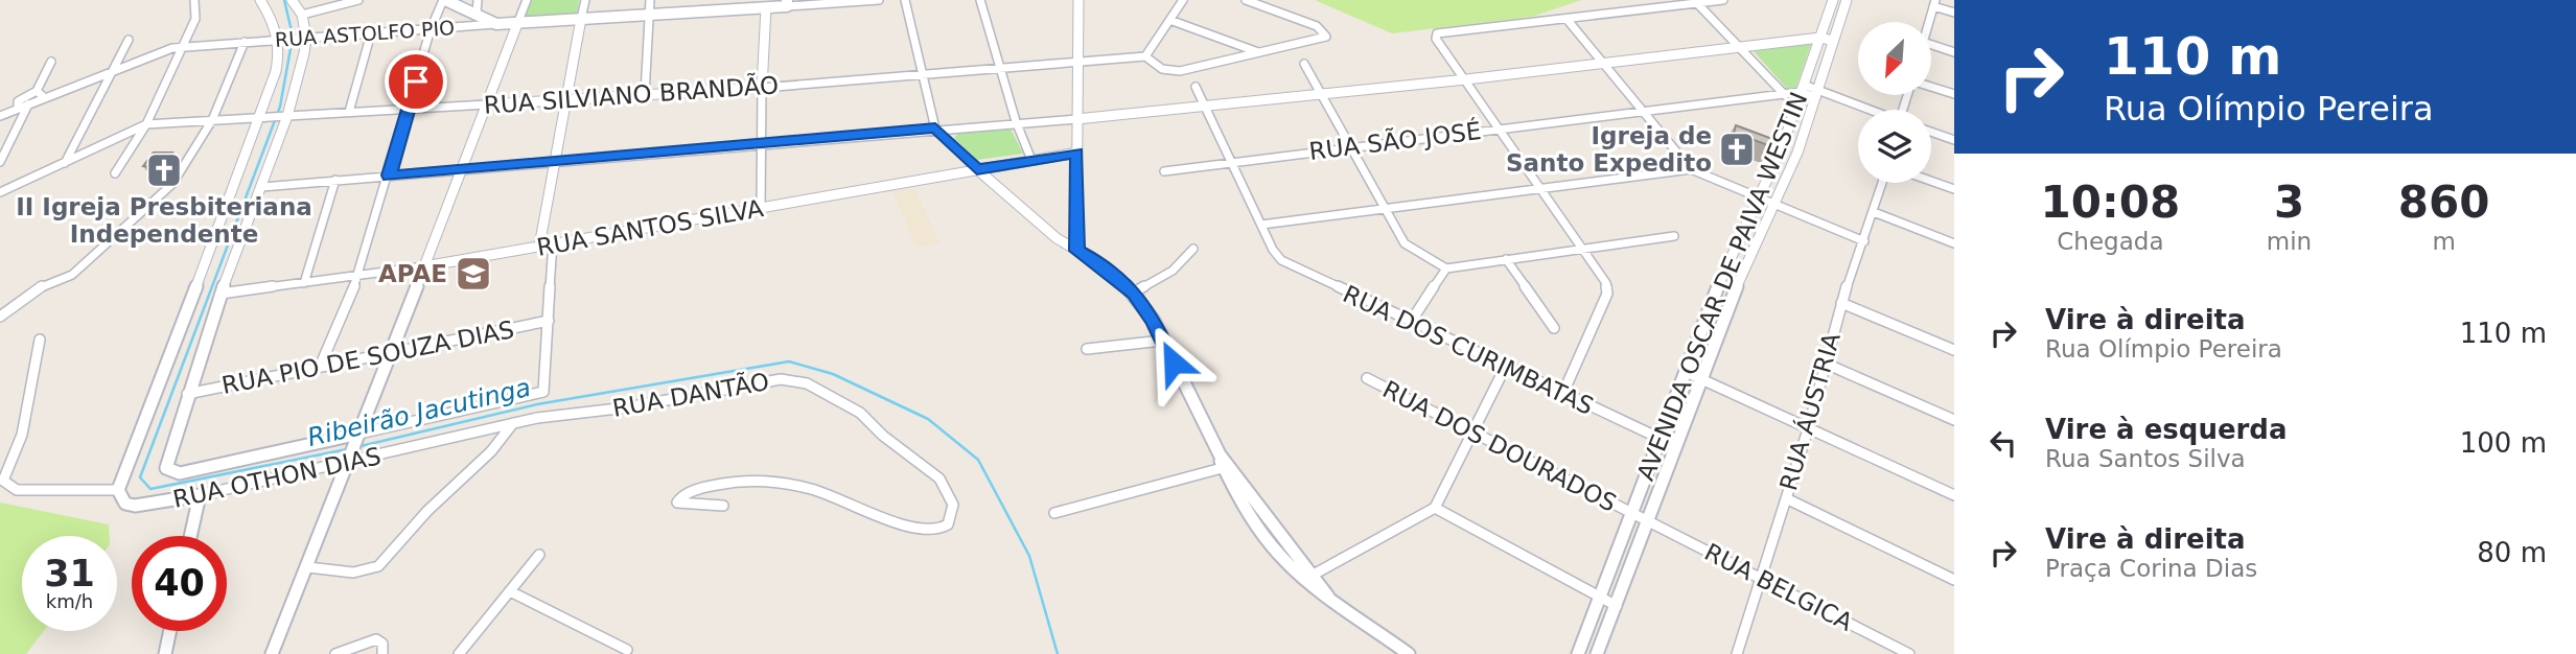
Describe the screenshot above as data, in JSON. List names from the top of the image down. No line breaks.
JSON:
{"streets":{"main road":["RUA ASTOLFO PIO"],"street":["RUA SILVIANO BRANDÃO","RUA SÃO JOSÉ","RUA SANTOS SILVA","AVENIDA OSCAR DE PAIVA WESTIN","RUA DOS CURIMBATAS","RUA PIO DE SOUZA DIAS","RUA DANTÃO","RUA ÁUSTRIA","RUA DOS DOURADOS","RUA OTHON DIAS","RUA BELGICA"]},"crossings":[["RUA SÃO JOSÉ","AVENIDA OSCAR DE PAIVA WESTIN"],["AVENIDA OSCAR DE PAIVA WESTIN","RUA DOS CURIMBATAS"],["AVENIDA OSCAR DE PAIVA WESTIN","RUA DOS DOURADOS"],["AVENIDA OSCAR DE PAIVA WESTIN","RUA BELGICA"],["RUA PIO DE SOUZA DIAS","RUA OTHON DIAS"],["RUA DANTÃO","RUA OTHON DIAS"],["RUA ÁUSTRIA","RUA BELGICA"],["RUA DOS DOURADOS","RUA BELGICA"]],"water":["Ribeirão Jacutinga"],"places":{"church":["Igreja de Santo Expedito","II Igreja Presbiteriana Independente"],"school or university":["APAE"]},"north":"bottom left","page":{"turn":["110 m","Rua Olímpio Pereira"],"eta":["10:08","Chegada","3","min","860","m"],"list":[{"name":"Vire à direita","note":"Rua Olímpio Pereira","value":"110 m"},{"name":"Vire à esquerda","note":"Rua Santos Silva","value":"100 m"},{"name":"Vire à direita","note":"Praça Corina Dias","value":"80 m"}],"speed":"31 km/h","limit":"40"}}
